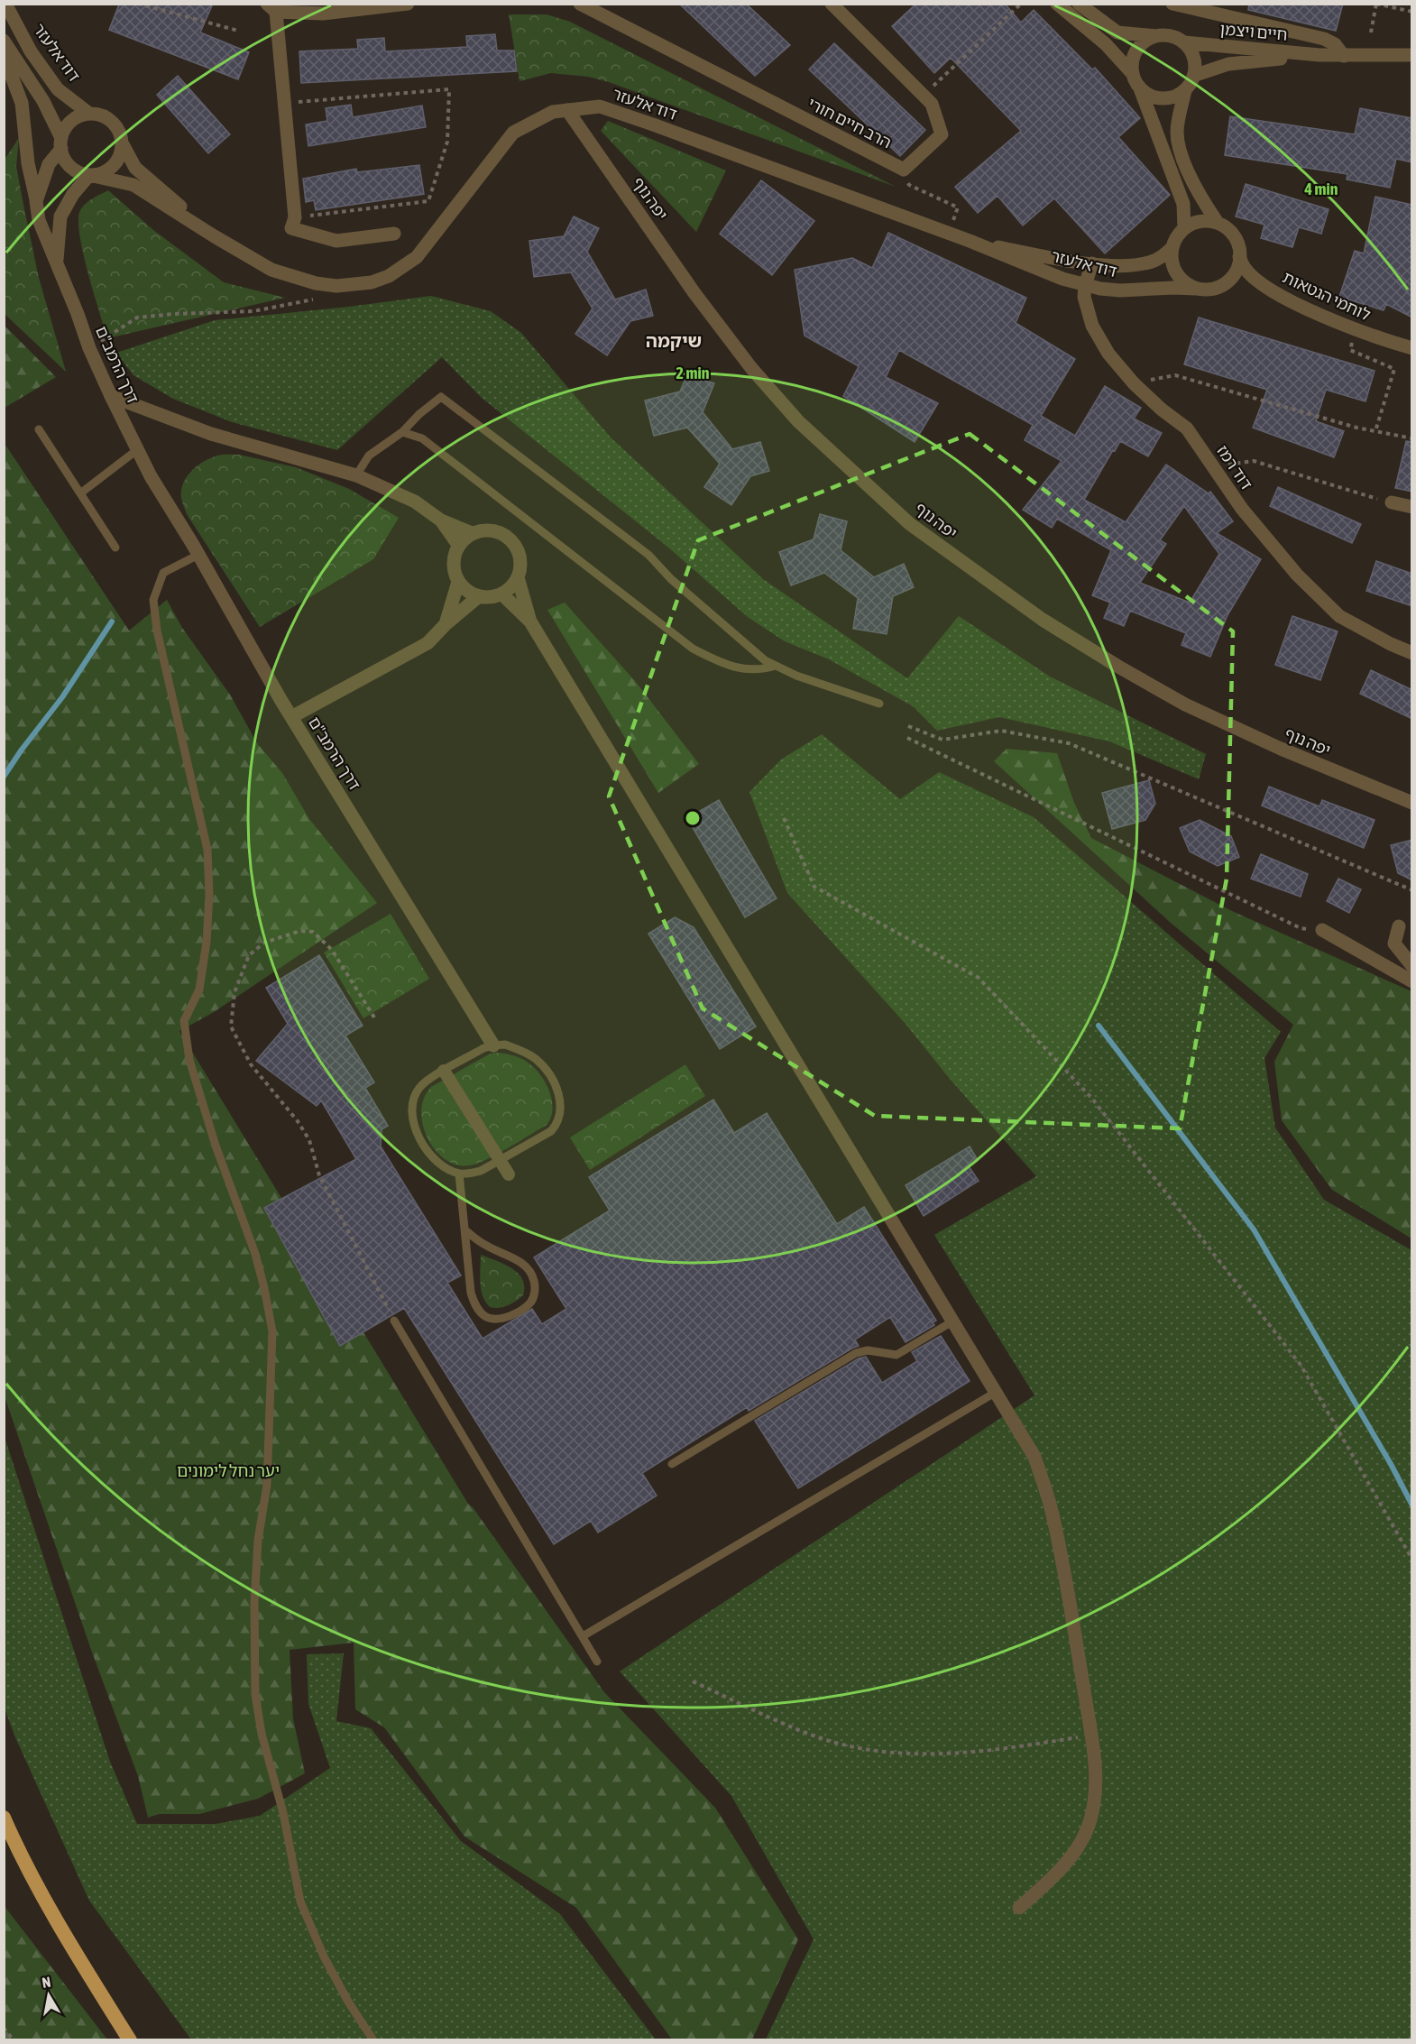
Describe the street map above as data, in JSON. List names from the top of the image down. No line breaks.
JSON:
{"streets":{"street":["חיים ויצמן","דוד אלעזר","הרב חיים חורי","יפה נוף","לוחמי הגטאות","דרך הרמב\"ם","דוד רמז"]},"crossings":[["דוד אלעזר","יפה נוף"],["דוד אלעזר","לוחמי הגטאות"],["דוד אלעזר","דרך הרמב\"ם"],["דוד אלעזר","דוד רמז"]],"districts":["שיקמה"],"parks":["יער נחל לימונים"],"north":"top","rings":["4 min","2 min"]}
